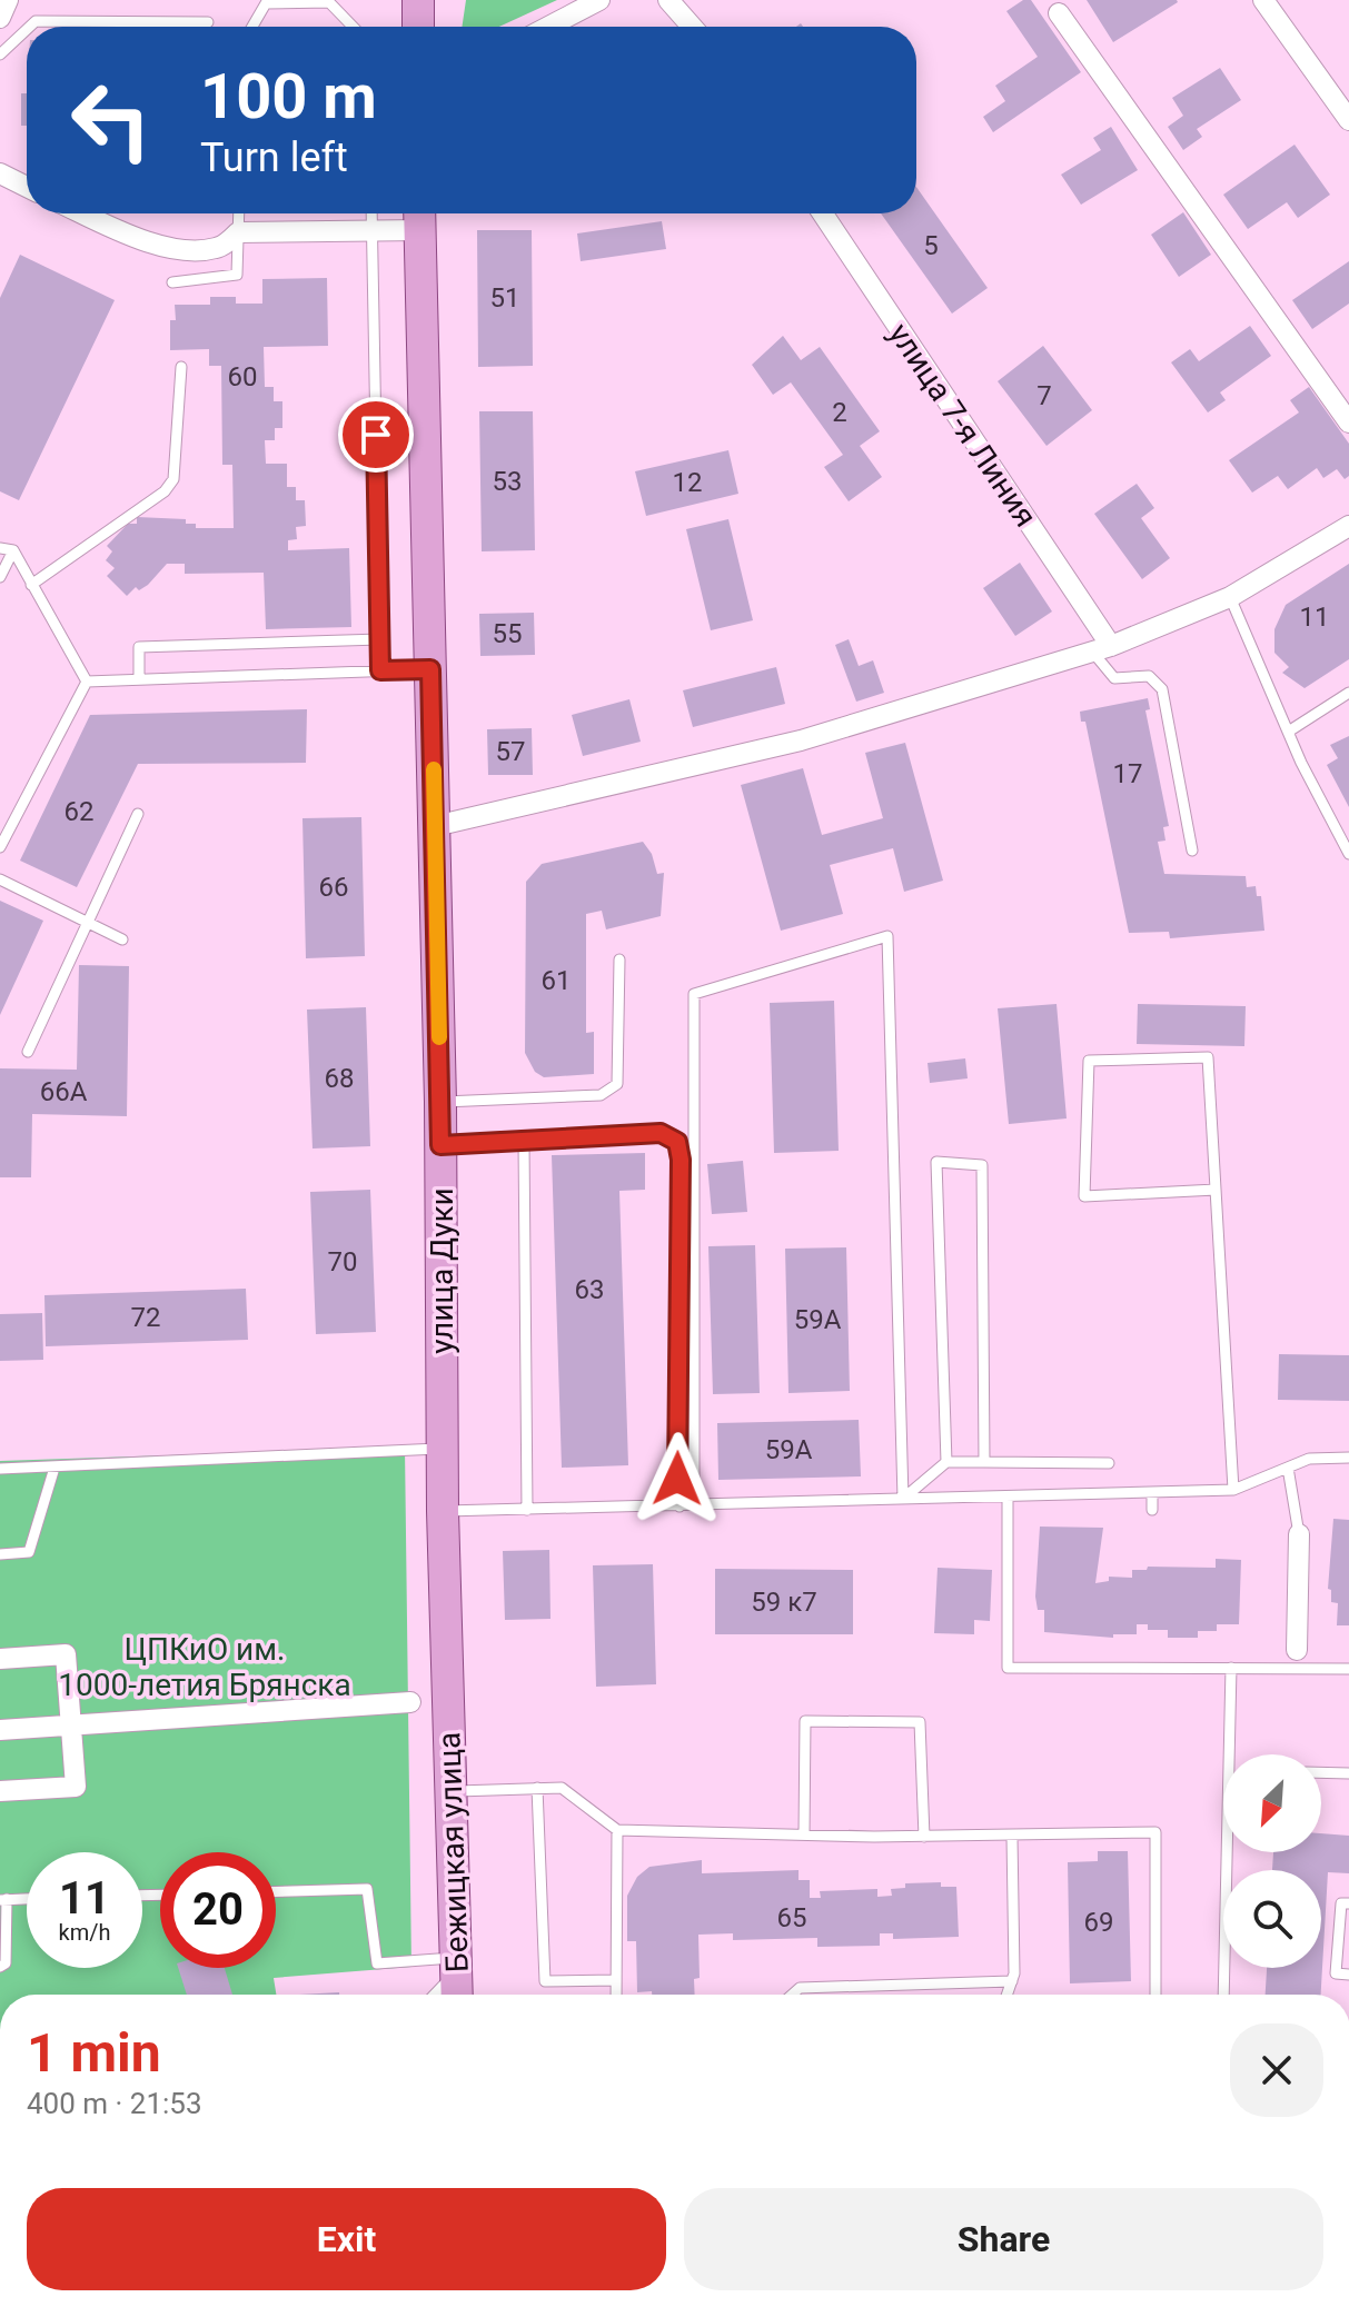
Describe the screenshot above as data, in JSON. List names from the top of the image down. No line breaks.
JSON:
{"streets":{"main road":["улица Дуки","Бежицкая улица"],"street":["улица 7-я Линия"]},"crossings":[["улица Дуки","Бежицкая улица"]],"parks":["ЦПКиО им. 1000-летия Брянска"],"house_numbers":["5","51","60","7","2","53","12","11","55","57","17","62","66","61","68","66А","70","63","72","59А","59А","59 к7","65","69"],"north":"bottom left","page":{"turn":["100 m","Turn left"],"speed":"11 km/h","limit":"20","heading":["1 min","400 m · 21:53"],"buttons":["Exit","Share"]}}
